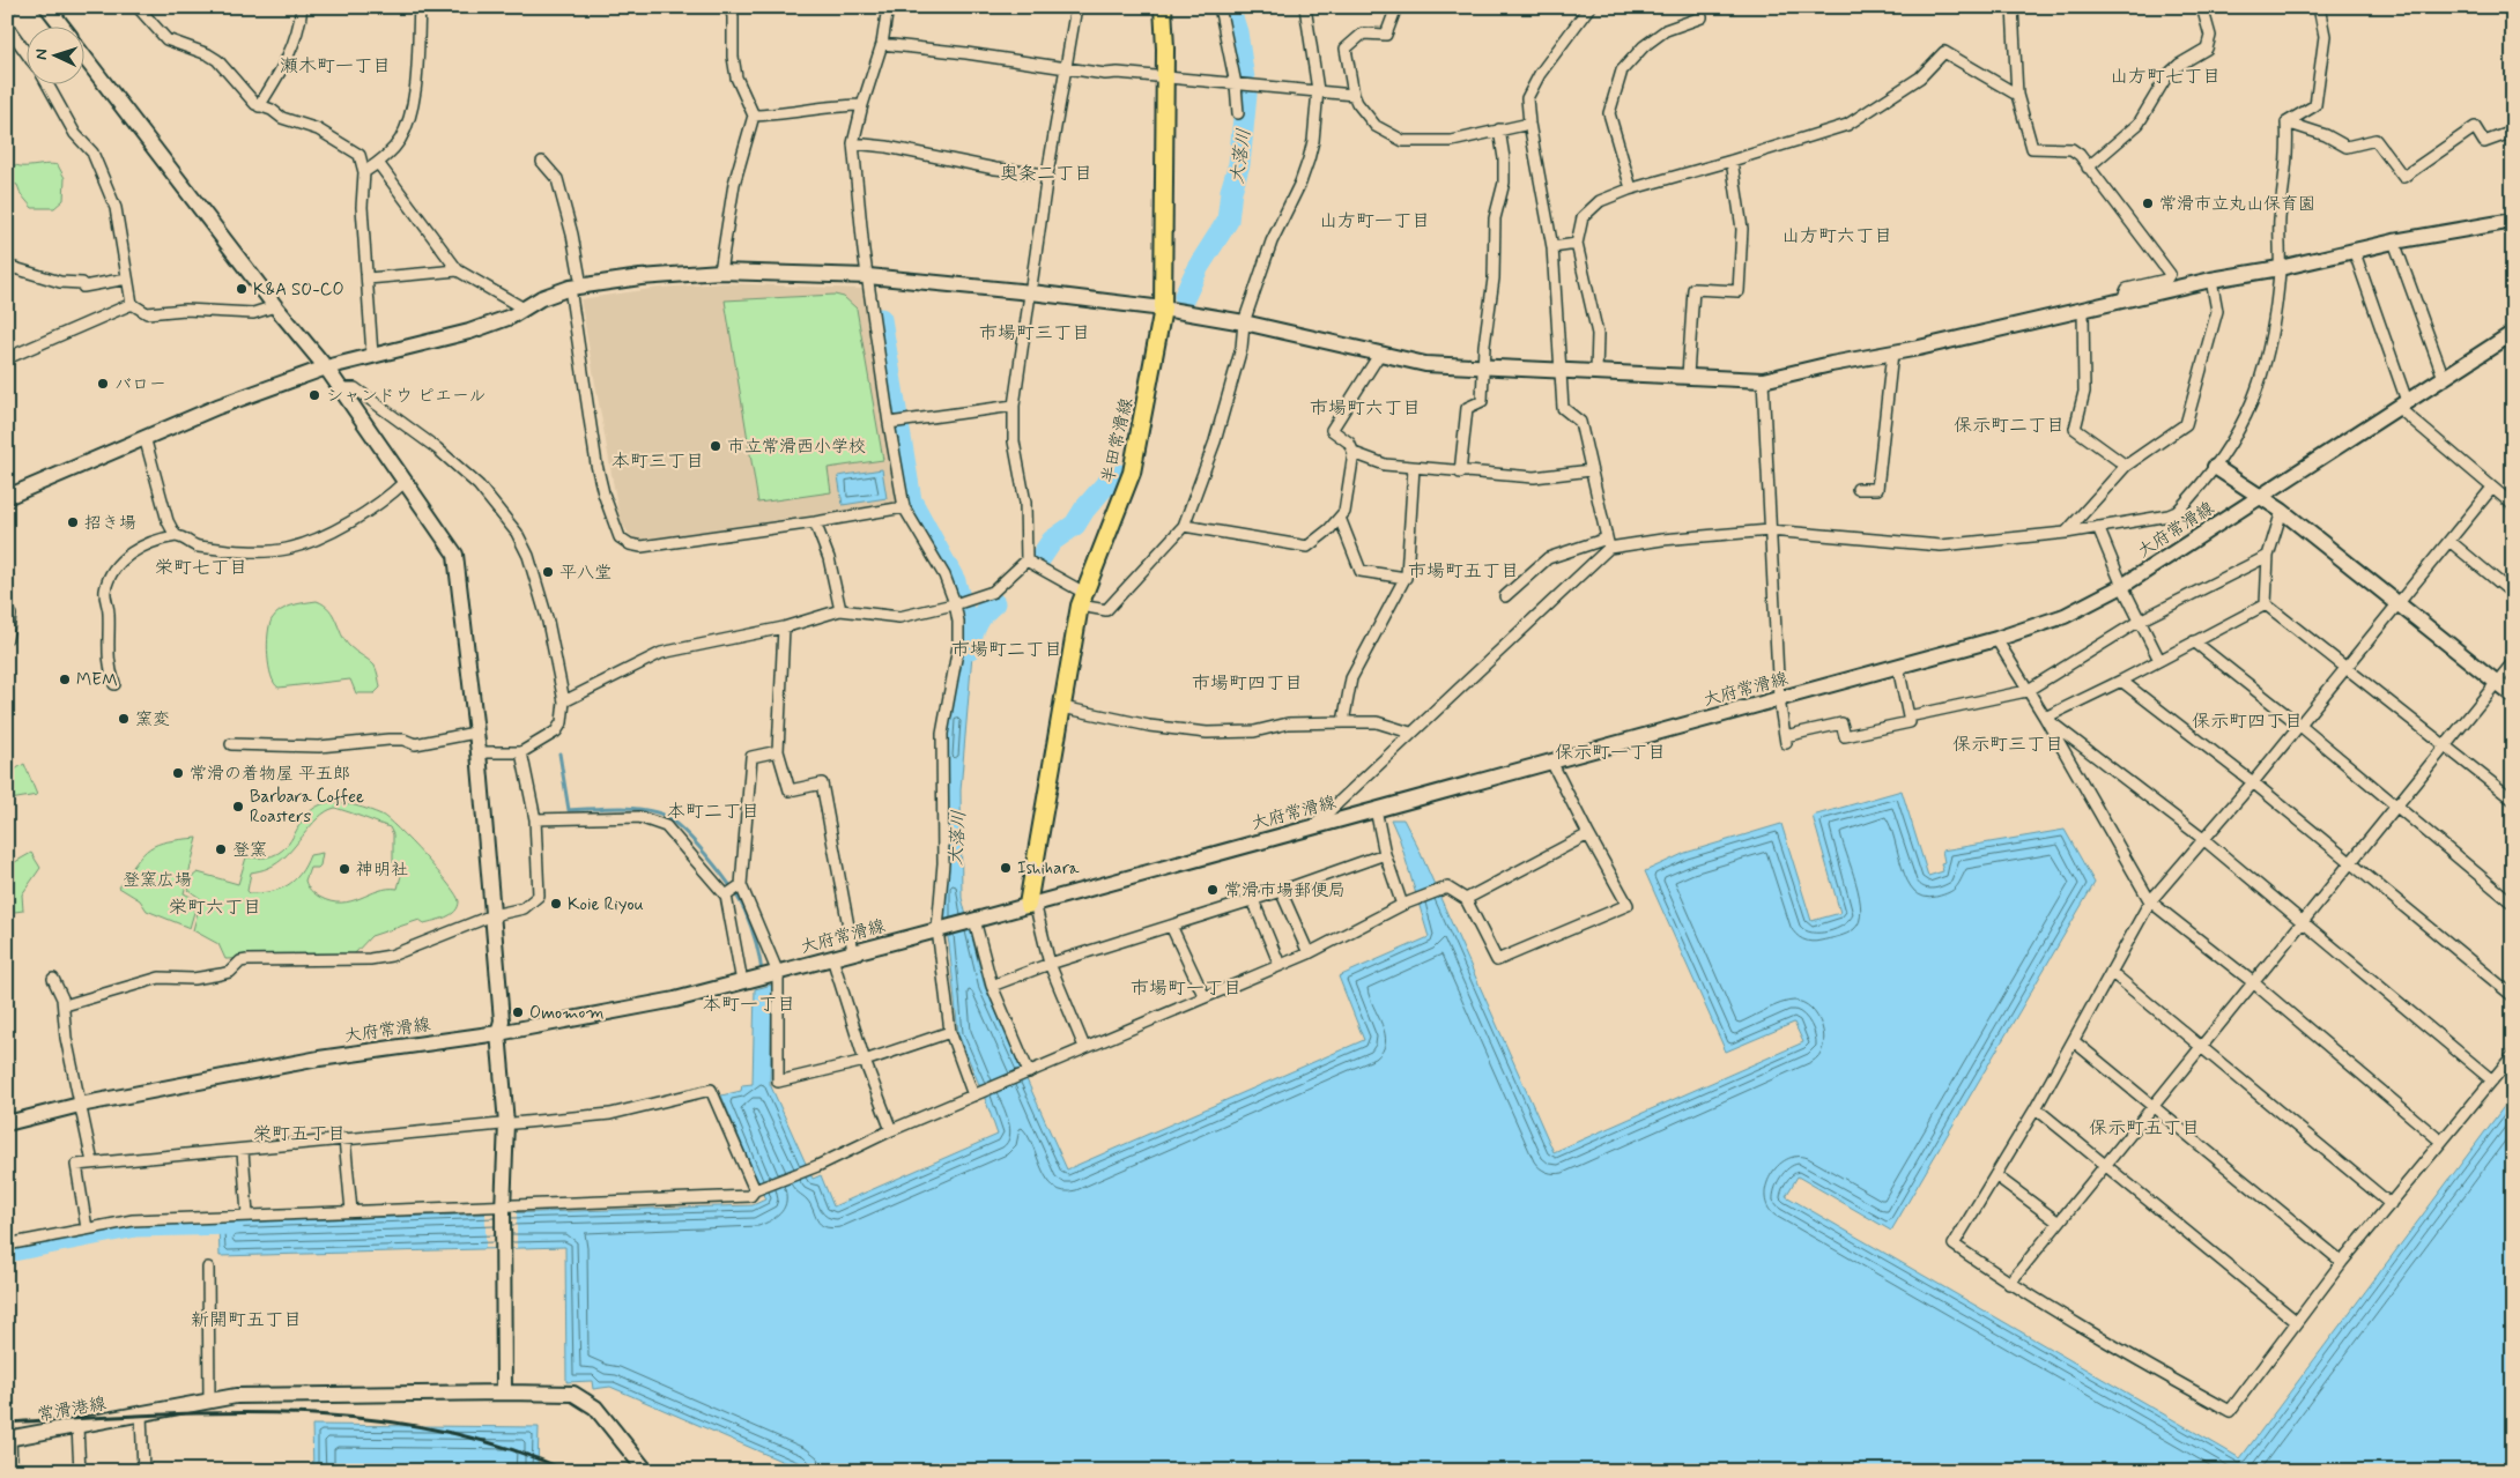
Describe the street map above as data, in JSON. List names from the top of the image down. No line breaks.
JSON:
{"streets":{"main road":["半田常滑線"],"street":["大府常滑線","常滑港線"]},"crossings":[["半田常滑線","大府常滑線"]],"districts":["瀬木町一丁目","山方町七丁目","奥条二丁目","山方町一丁目","山方町六丁目","市場町三丁目","市場町六丁目","保示町二丁目","本町三丁目","栄町七丁目","市場町五丁目","市場町二丁目","市場町四丁目","保示町四丁目","保示町三丁目","保示町一丁目","本町二丁目","栄町六丁目","市場町一丁目","本町一丁目","保示町五丁目","栄町五丁目","新開町五丁目"],"water":["大落川"],"parks":["登窯広場"],"places":["常滑市立丸山保育園","K&A SO-CO","バロー","シャンドウ ピエール","市立常滑西小学校","招き場","平八堂","MEM","窯変","常滑の着物屋 平五郎","Barbara Coffee Roasters","登窯","Ishihara","神明社","常滑市場郵便局","Koie Riyou","Omomom"],"north":"left"}
